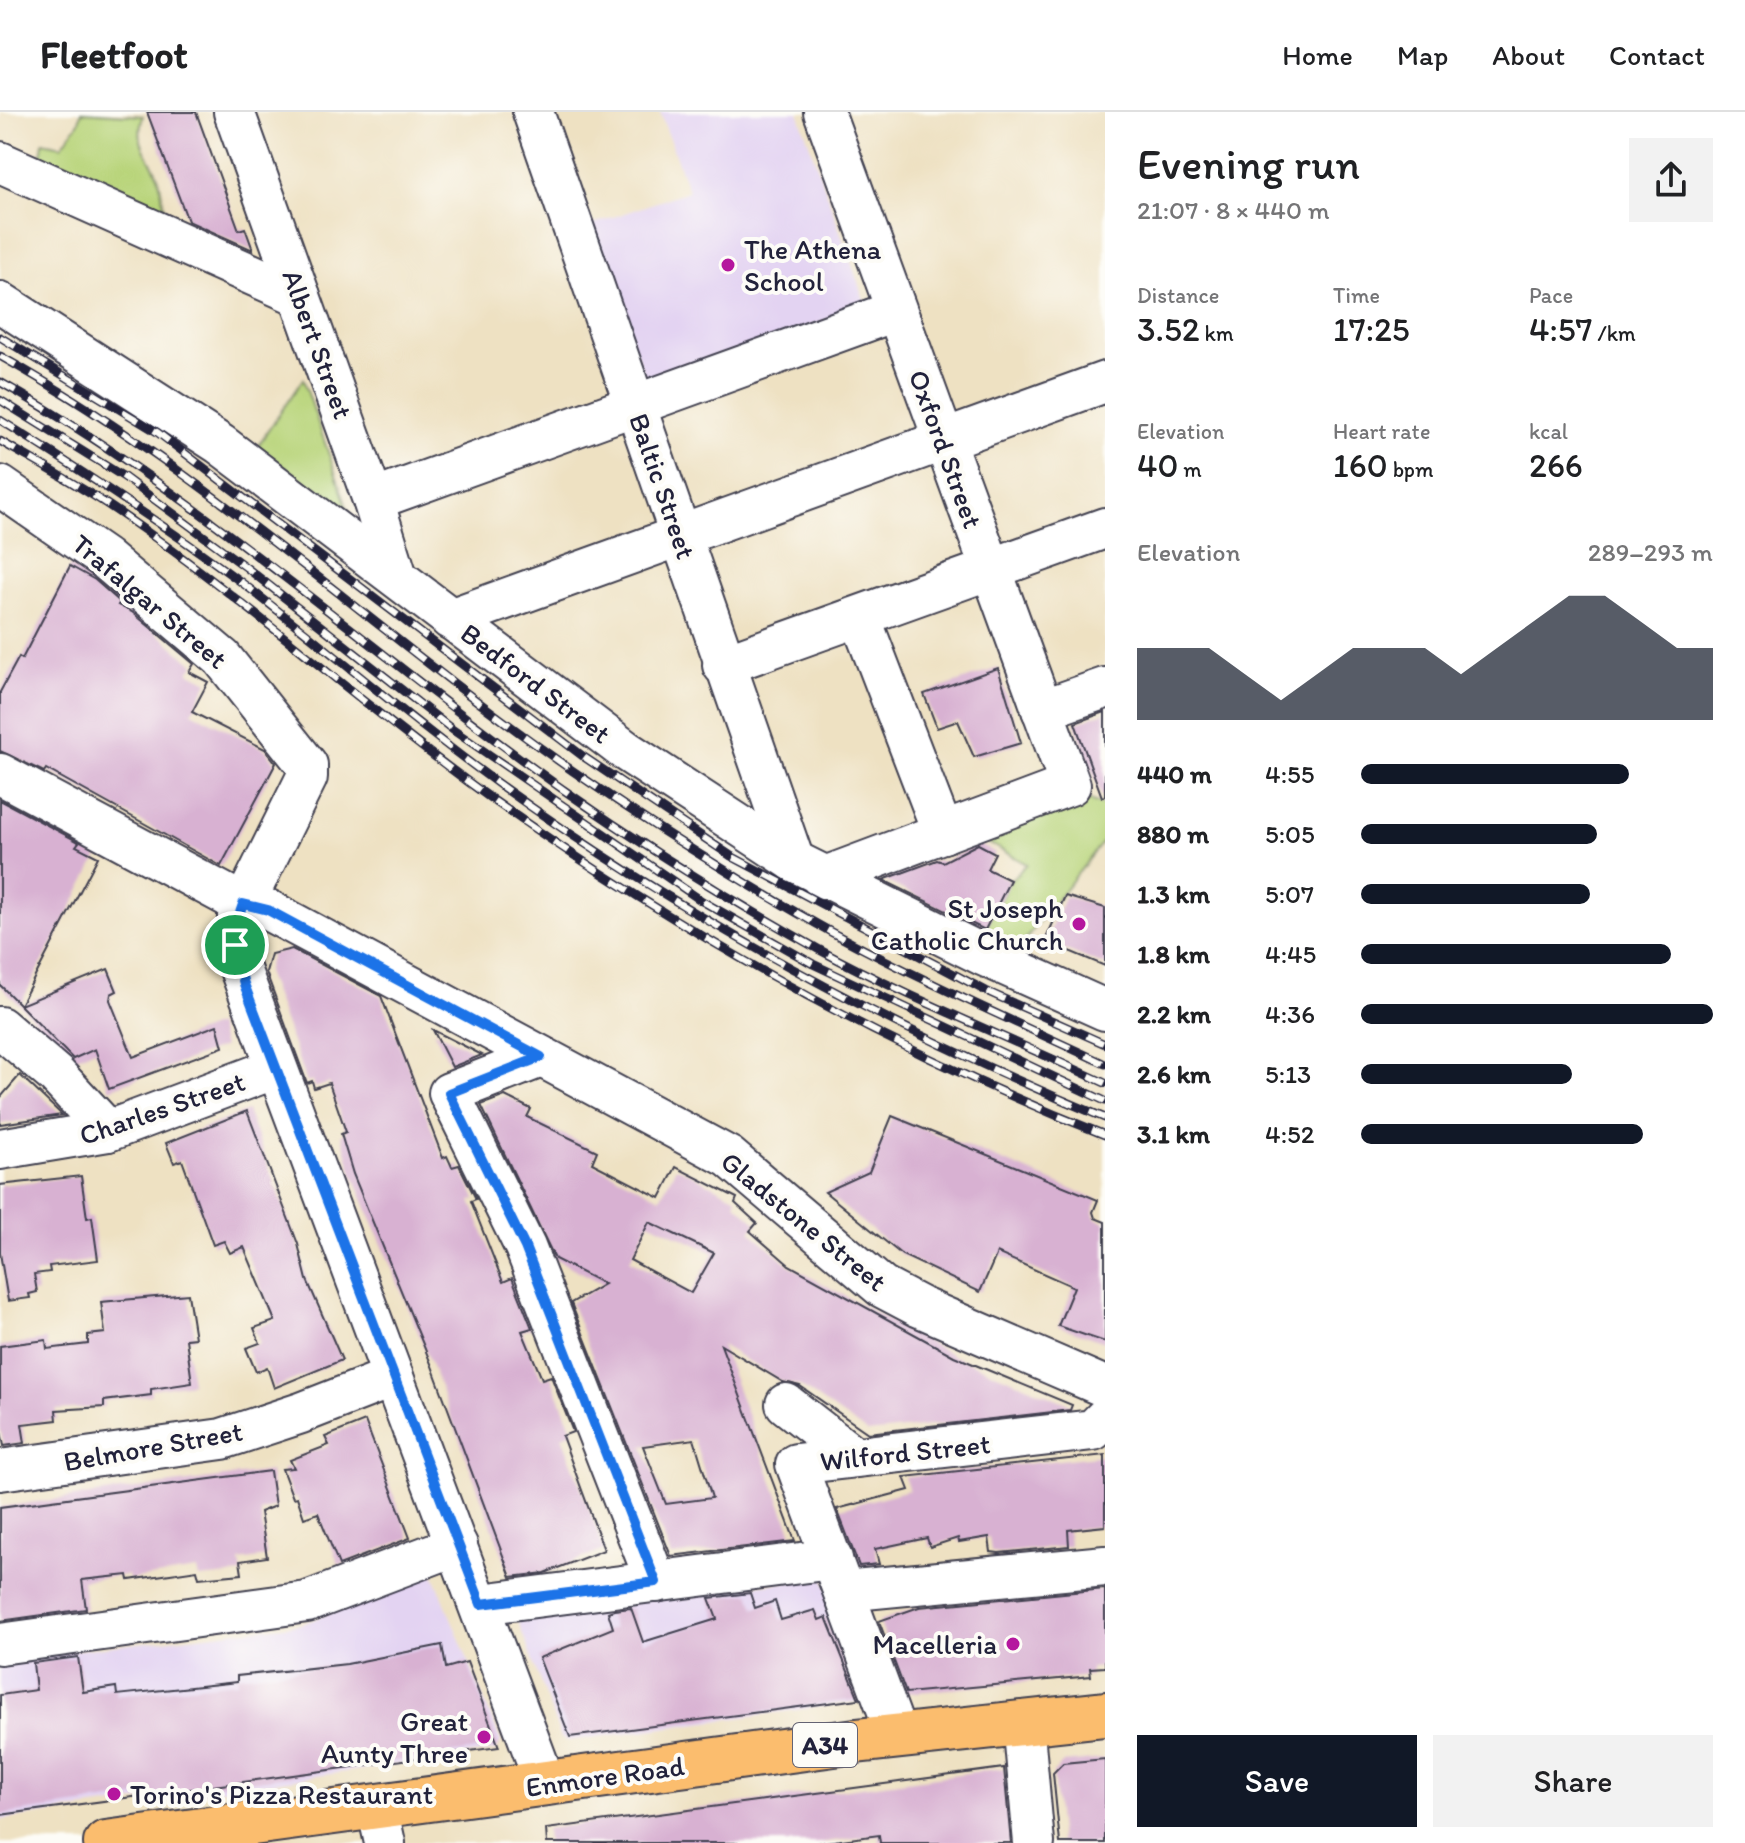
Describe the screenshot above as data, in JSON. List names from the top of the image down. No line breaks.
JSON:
{"streets":{"highway":["A34","Enmore Road"],"street":["Albert Street","Oxford Street","Baltic Street","Trafalgar Street","Bedford Street","Charles Street","Gladstone Street","Belmore Street","Wilford Street"]},"crossings":[["Albert Street","Bedford Street"],["Baltic Street","Bedford Street"],["Trafalgar Street","Gladstone Street"],["Wilford Street","Enmore Road"]],"places":["The Athena School","St Joseph Catholic Church","Macelleria","Great Aunty Three","Torino's Pizza Restaurant"],"page":{"header":"Fleetfoot","nav":["Home","Map","About","Contact"],"heading":["Evening run","21:07 · 8 × 440 m"],"stats":[["Distance","3.52 km"],["Time","17:25"],["Pace","4:57 /km"],["Elevation","40 m"],["Heart rate","160 bpm"],["kcal","266"]],"chart":["Elevation","289–293 m"],"list":[{"name":"440 m","note":"4:55"},{"name":"880 m","note":"5:05"},{"name":"1.3 km","note":"5:07"},{"name":"1.8 km","note":"4:45"},{"name":"2.2 km","note":"4:36"},{"name":"2.6 km","note":"5:13"},{"name":"3.1 km","note":"4:52"}],"buttons":["Save","Share"]}}
